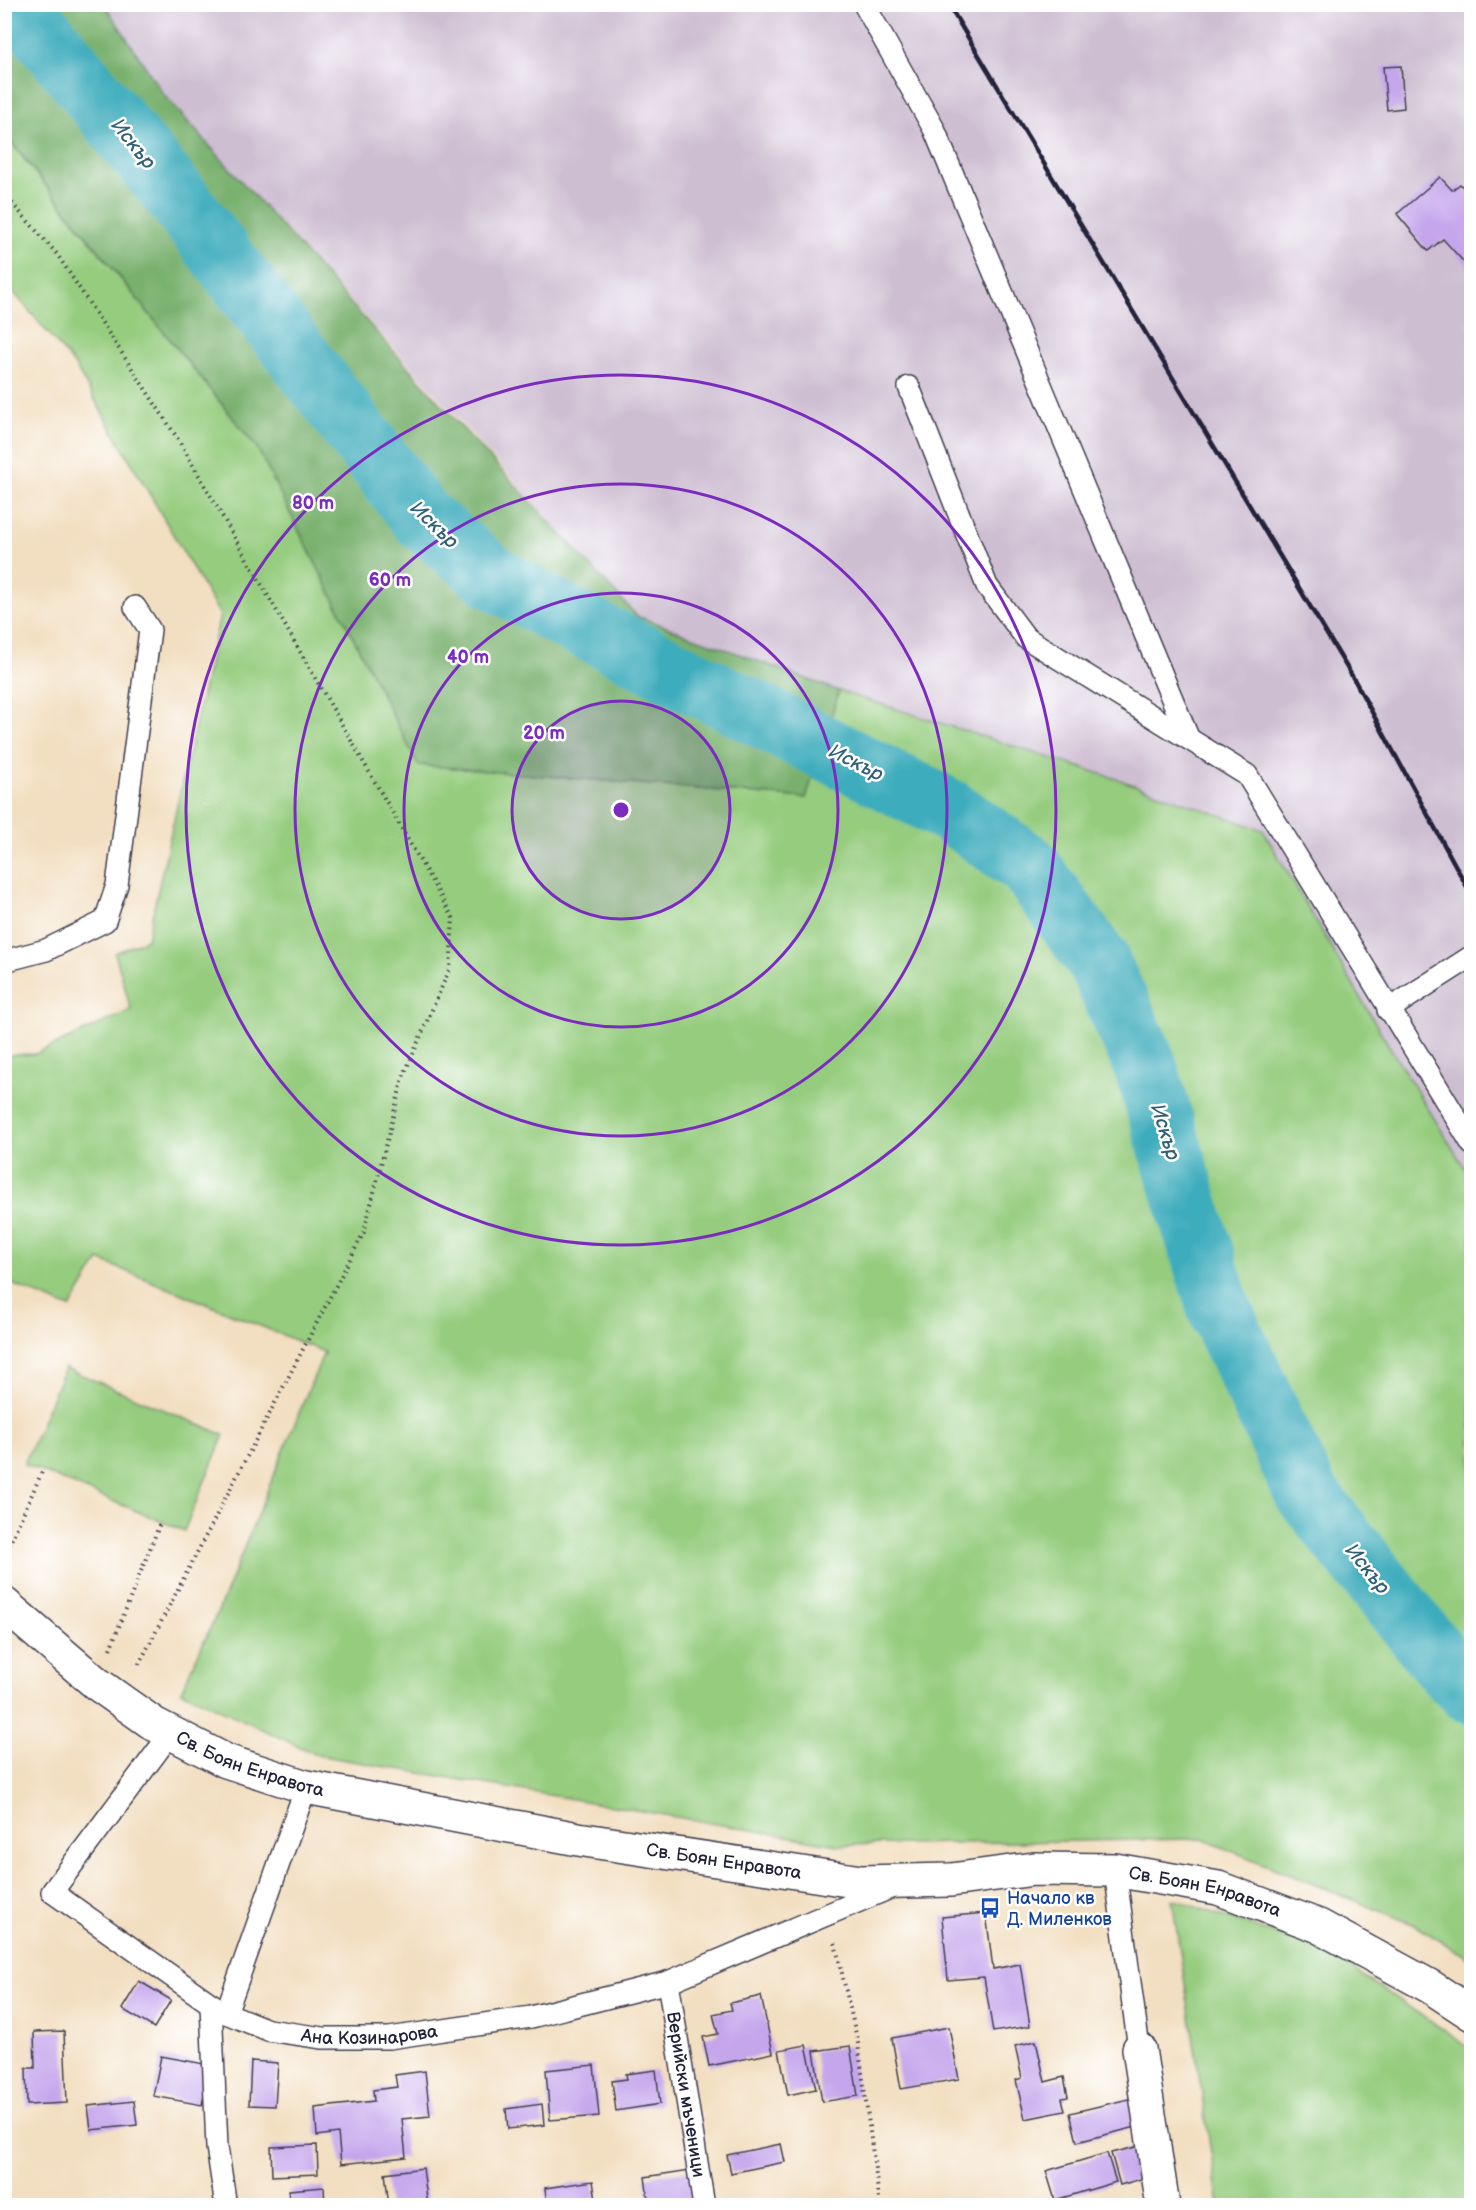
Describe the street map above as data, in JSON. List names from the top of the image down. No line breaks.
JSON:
{"streets":{"street":["Св. Боян Енравота"],"lane":["Ана Козинарова","Верийски мъченици"]},"crossings":[["Св. Боян Енравота","Ана Козинарова"],["Ана Козинарова","Верийски мъченици"]],"water":["Искър"],"places":{"bus stop":["Начало кв Д. Миленков"]},"rings":["80 m","60 m","40 m","20 m"]}
